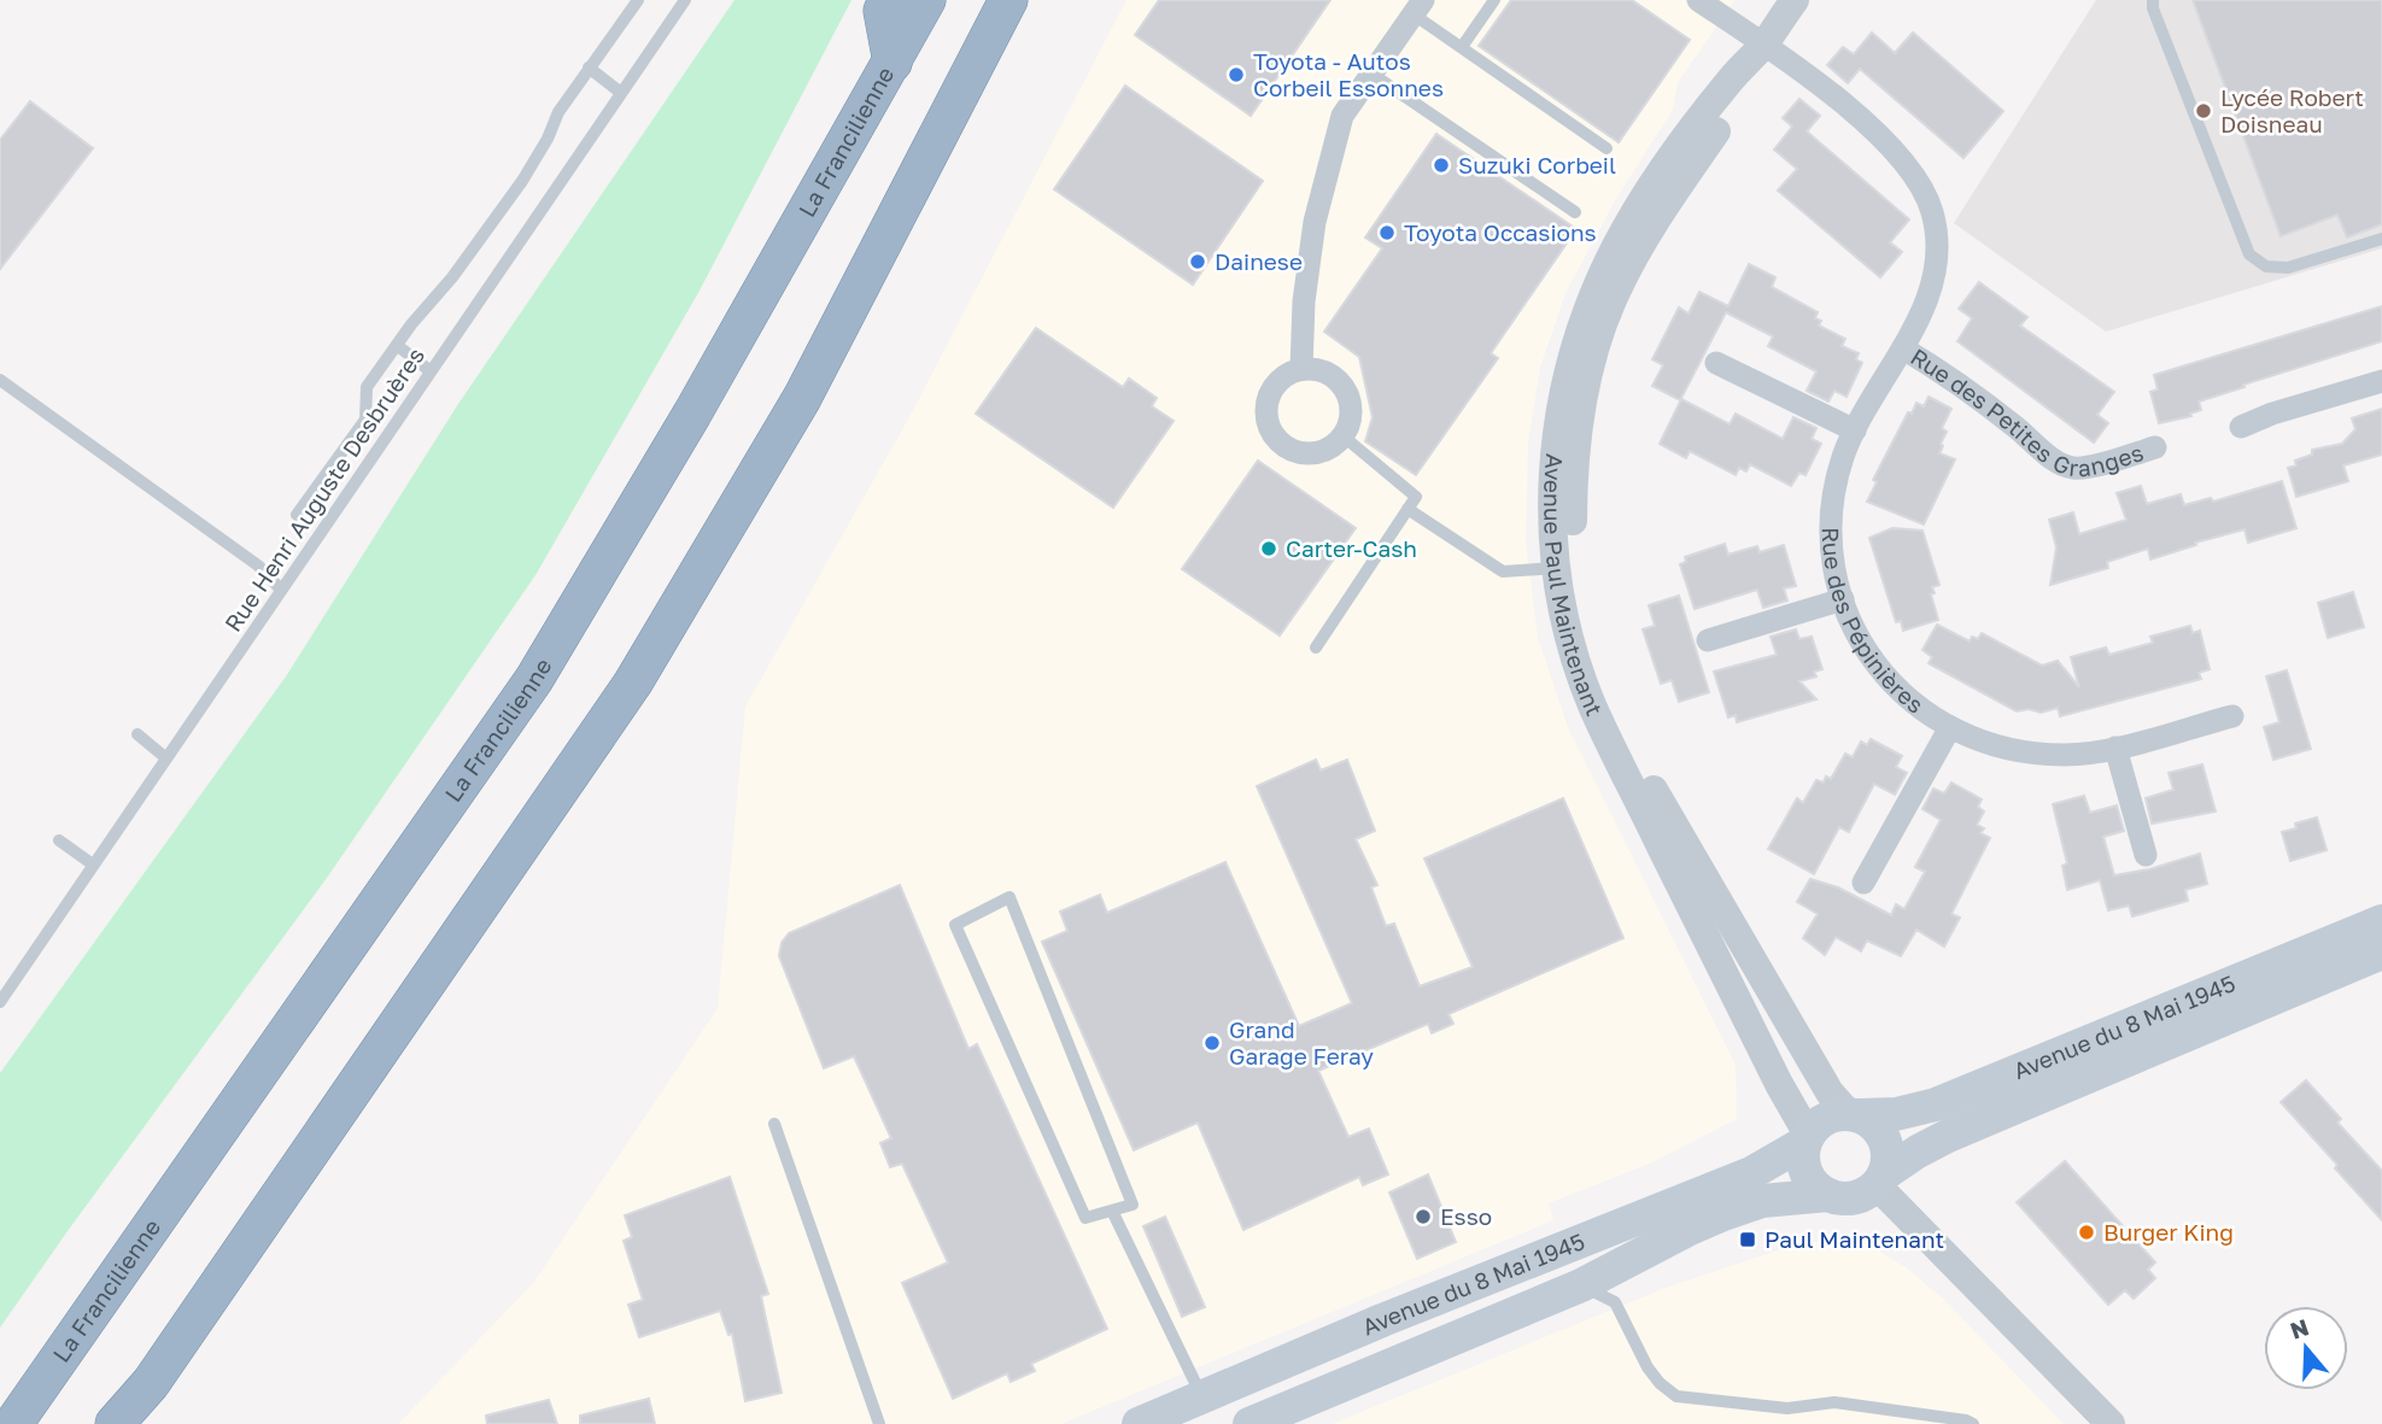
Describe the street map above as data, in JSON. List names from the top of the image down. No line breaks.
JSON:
{"streets":{"highway":["La Francilienne"],"main road":["Avenue du 8 Mai 1945"],"street":["Rue des Petites Granges","Avenue Paul Maintenant","Rue des Pépinières"],"lane":["Rue Henri Auguste Desbruères"]},"crossings":[["Rue des Petites Granges","Rue des Pépinières"],["Avenue Paul Maintenant","Rue des Pépinières"],["Avenue Paul Maintenant","Avenue du 8 Mai 1945"]],"places":{"other":["Toyota - Autos Corbeil Essonnes","Lycée Robert Doisneau","Suzuki Corbeil","Toyota Occasions","Dainese","Carter-Cash","Grand Garage Feray","Esso","Burger King"],"transit":["Paul Maintenant"]},"north":"top"}
